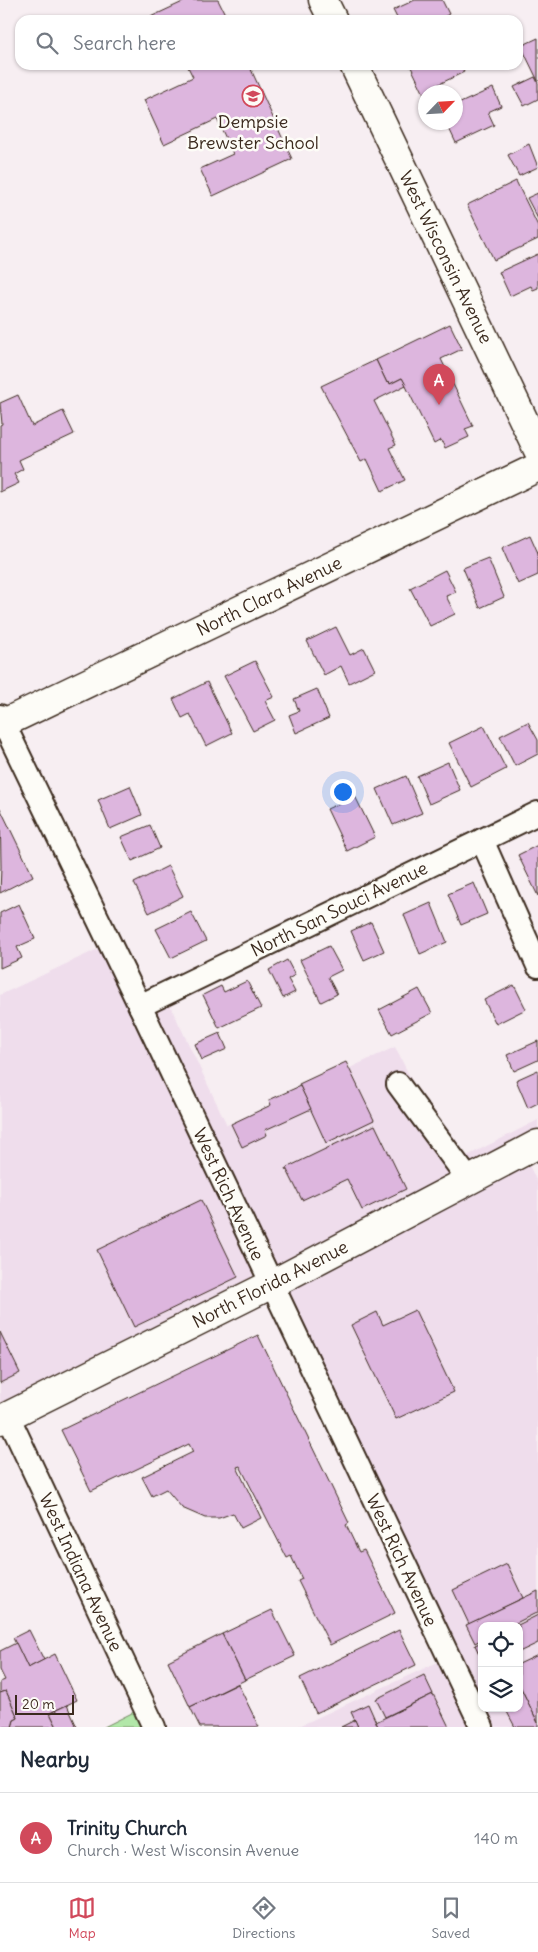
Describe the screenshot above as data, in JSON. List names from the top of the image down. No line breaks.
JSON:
{"streets":{"street":["West Wisconsin Avenue","North Clara Avenue","North San Souci Avenue","West Rich Avenue","North Florida Avenue","West Indiana Avenue"]},"crossings":[["North Clara Avenue","West Rich Avenue"],["North San Souci Avenue","West Rich Avenue"],["West Rich Avenue","North Florida Avenue"],["North Florida Avenue","West Indiana Avenue"]],"places":{"school or university":["Dempsie Brewster School"]},"scale_bar":"20 m","north":"top right","page":{"search":"Search here","pins":"A","scale":"20 m","heading":"Nearby","list":[{"mark":"A","name":"Trinity Church","note":"Church · West Wisconsin Avenue","value":"140 m"}],"nav":["Map","Directions","Saved"]}}
